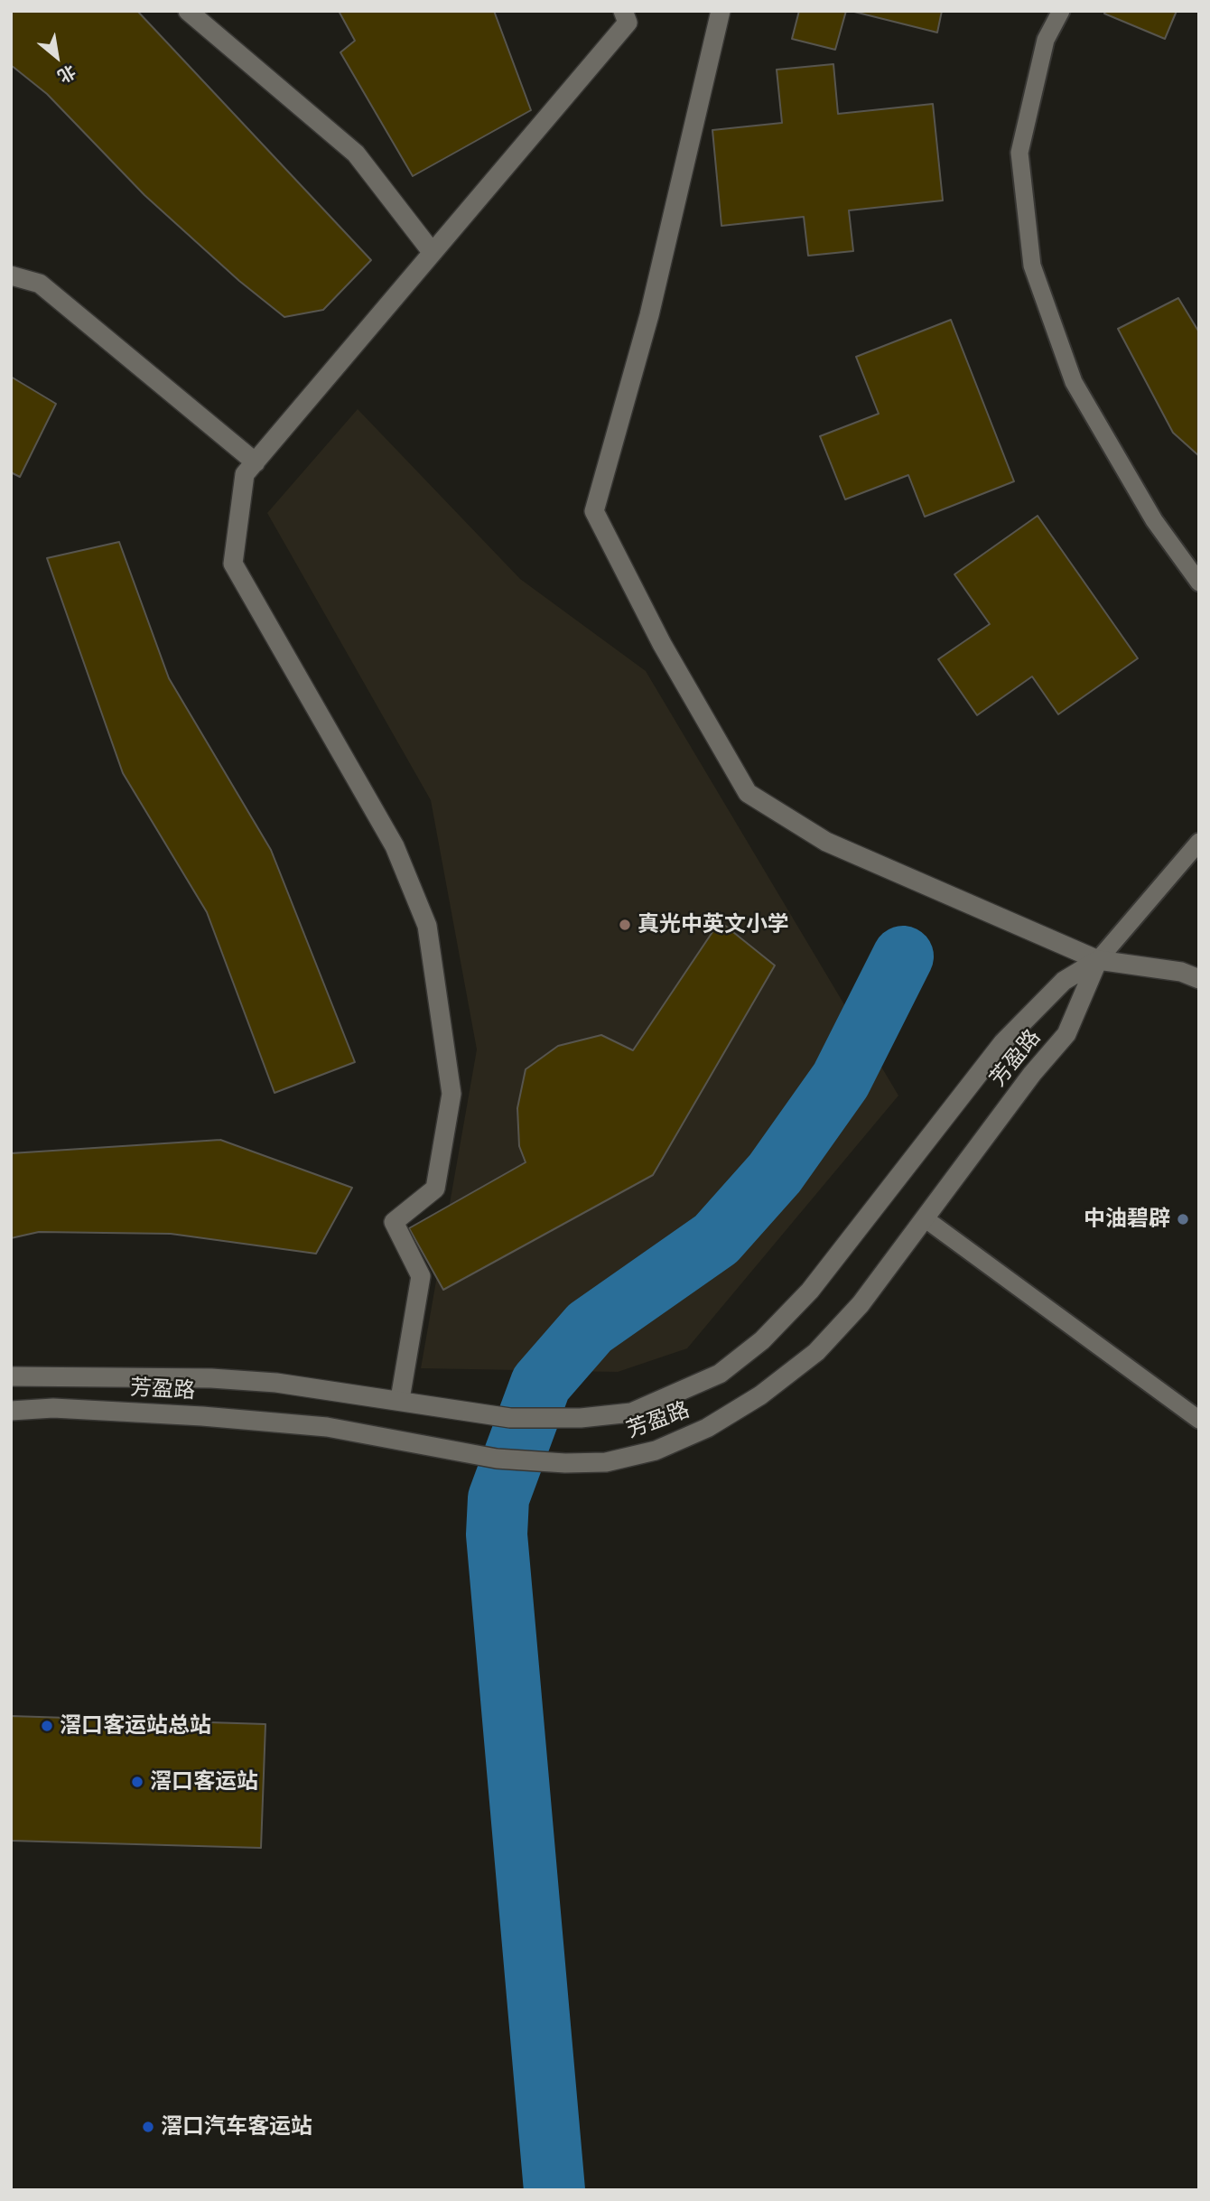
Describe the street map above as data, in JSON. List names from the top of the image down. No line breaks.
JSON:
{"streets":{"street":["芳盈路"]},"places":["真光中英文小学","中油碧辟","滘口客运站总站","滘口客运站","滘口汽车客运站"],"north":"bottom right"}
